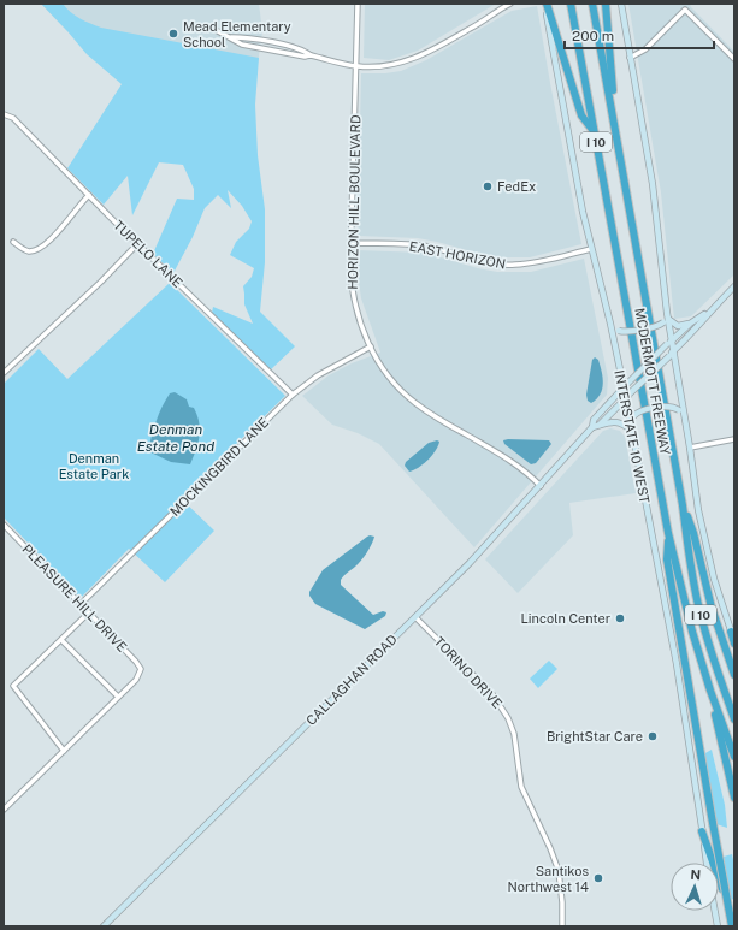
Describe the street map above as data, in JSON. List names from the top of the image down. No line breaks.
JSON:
{"streets":{"highway":["I 10","MCDERMOTT FREEWAY"],"main road":["INTERSTATE 10 WEST","CALLAGHAN ROAD"],"street":["HORIZON HILL BOULEVARD","TUPELO LANE","EAST HORIZON","MOCKINGBIRD LANE","PLEASURE HILL DRIVE","TORINO DRIVE"]},"crossings":[["HORIZON HILL BOULEVARD","EAST HORIZON"],["HORIZON HILL BOULEVARD","MOCKINGBIRD LANE"],["HORIZON HILL BOULEVARD","CALLAGHAN ROAD"],["TUPELO LANE","MOCKINGBIRD LANE"],["EAST HORIZON","INTERSTATE 10 WEST"],["INTERSTATE 10 WEST","CALLAGHAN ROAD"],["MOCKINGBIRD LANE","PLEASURE HILL DRIVE"],["TORINO DRIVE","CALLAGHAN ROAD"]],"water":["Denman Estate Pond"],"parks":["Denman Estate Park"],"places":["Mead Elementary School","FedEx","Lincoln Center","BrightStar Care","Santikos Northwest 14"],"scale_bar":"200 m","north":"top"}
